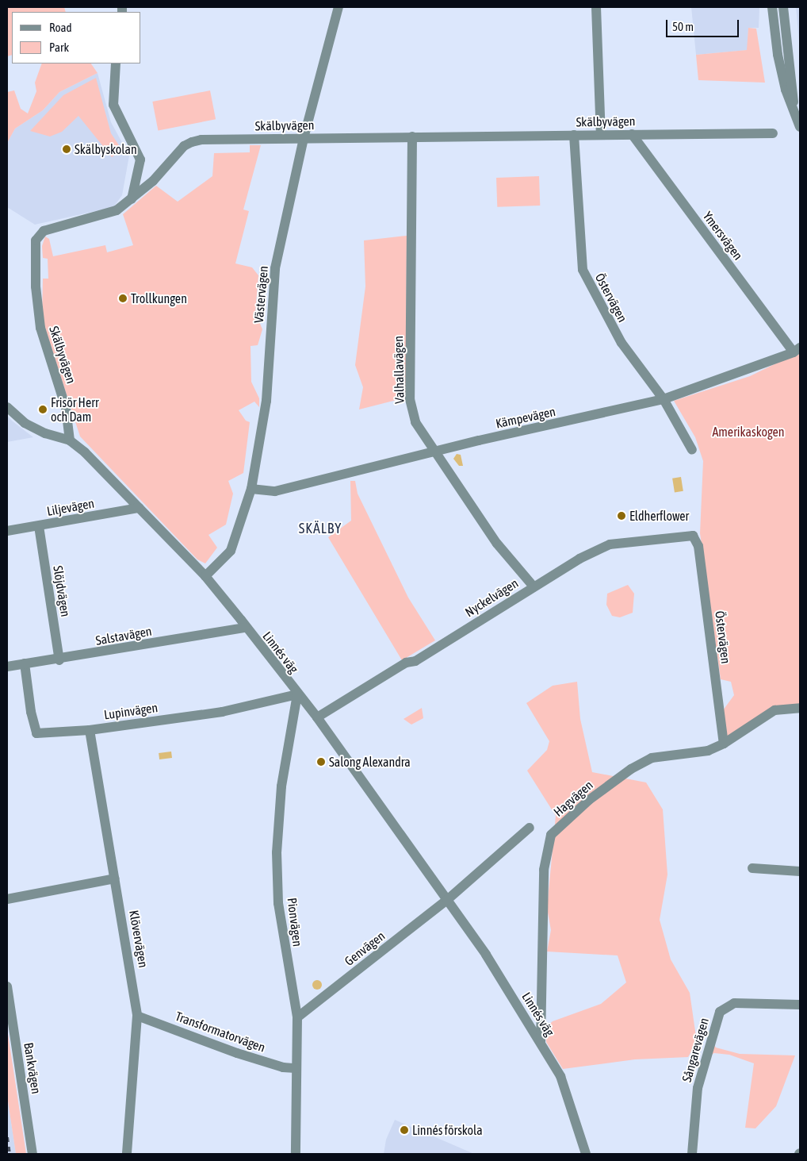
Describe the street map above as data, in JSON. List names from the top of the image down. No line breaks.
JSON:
{"streets":{"street":["Skälbyvägen","Ymersvägen","Västervägen","Östervägen","Valhallavägen","Kämpevägen","Liljevägen","Slöjdvägen","Nyckelvägen","Salstavägen","Linnés väg","Lupinvägen","Hagvägen","Pionvägen","Klövervägen","Genvägen","Transformatorvägen","Sångarevägen","Bankvägen"]},"crossings":[["Skälbyvägen","Ymersvägen"],["Skälbyvägen","Västervägen"],["Skälbyvägen","Östervägen"],["Skälbyvägen","Valhallavägen"],["Skälbyvägen","Linnés väg"],["Ymersvägen","Kämpevägen"],["Västervägen","Kämpevägen"],["Västervägen","Linnés väg"],["Östervägen","Kämpevägen"],["Östervägen","Nyckelvägen"],["Östervägen","Hagvägen"],["Valhallavägen","Kämpevägen"],["Valhallavägen","Nyckelvägen"],["Liljevägen","Slöjdvägen"],["Liljevägen","Linnés väg"],["Slöjdvägen","Salstavägen"],["Nyckelvägen","Linnés väg"],["Salstavägen","Linnés väg"],["Salstavägen","Lupinvägen"],["Linnés väg","Lupinvägen"],["Linnés väg","Hagvägen"],["Linnés väg","Pionvägen"],["Linnés väg","Genvägen"],["Lupinvägen","Pionvägen"],["Lupinvägen","Klövervägen"],["Pionvägen","Genvägen"],["Pionvägen","Transformatorvägen"],["Klövervägen","Transformatorvägen"]],"districts":["SKÄLBY"],"parks":["Amerikaskogen"],"places":["Skälbyskolan","Trollkungen","Frisör Herr och Dam","Eldherflower","Salong Alexandra","Linnés förskola"],"legend":["Road","Park"],"scale_bar":"50 m"}
